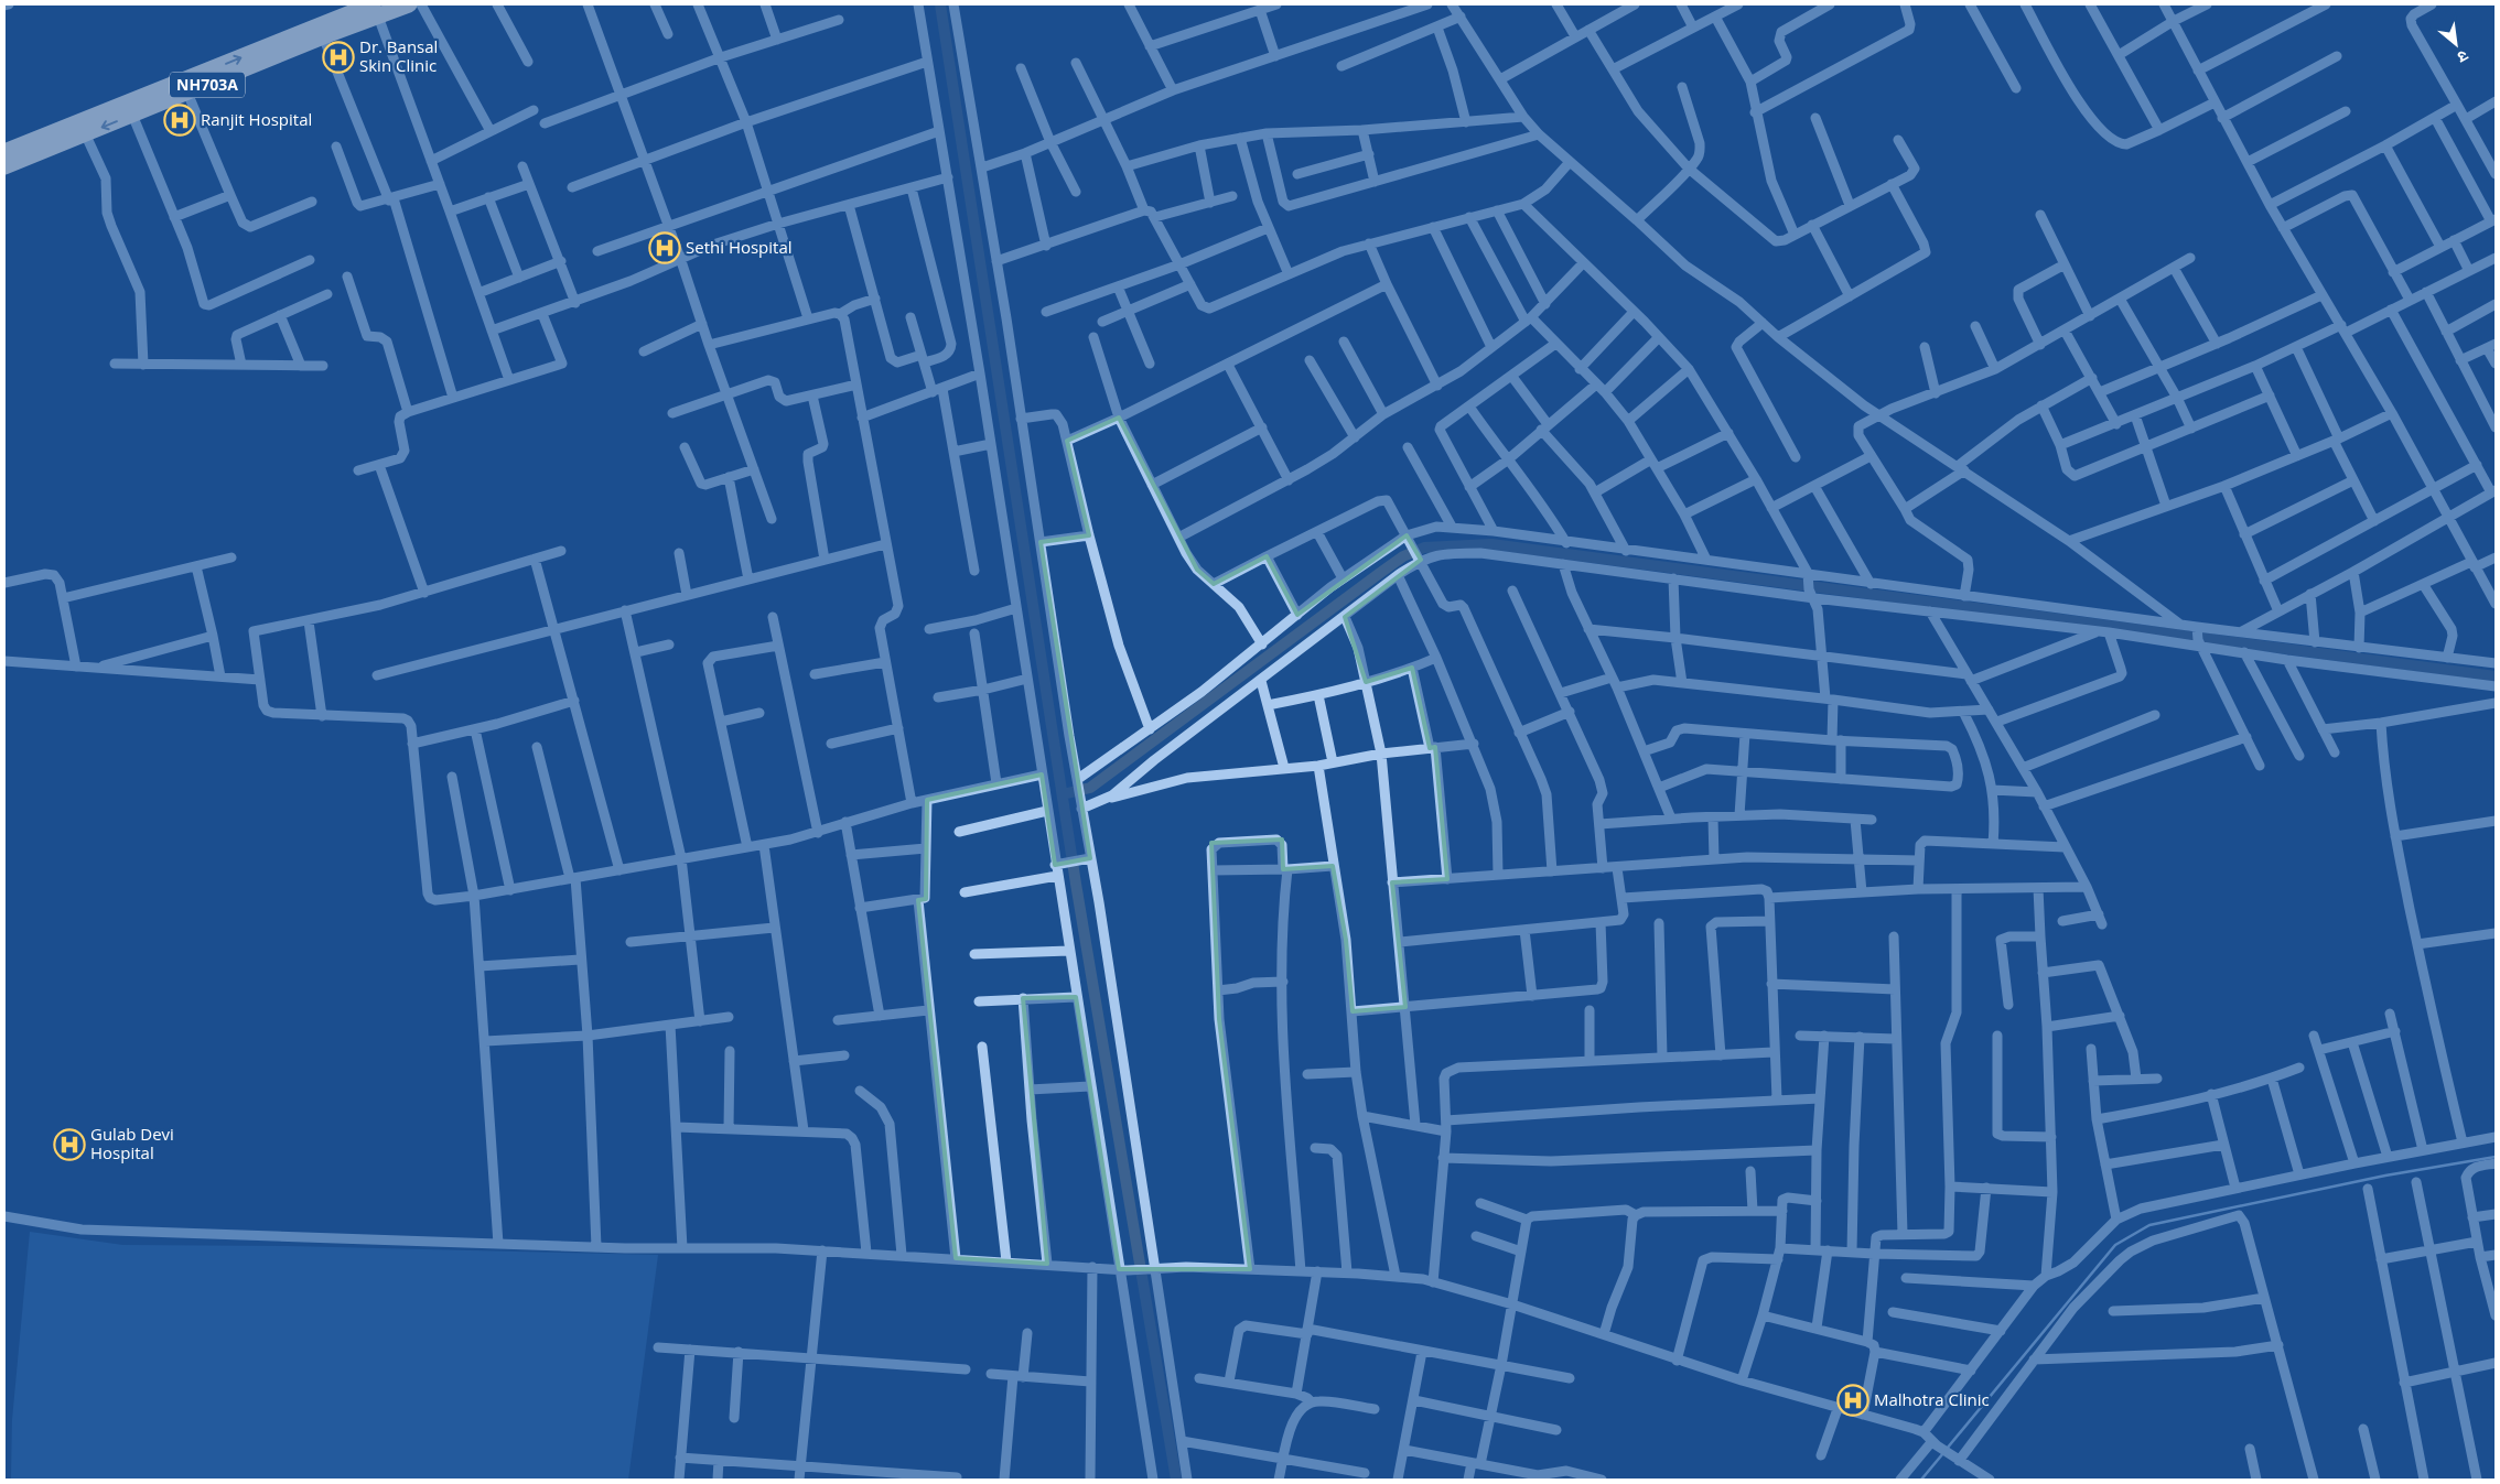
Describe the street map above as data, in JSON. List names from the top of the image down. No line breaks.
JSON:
{"streets":{"highway":["NH703A"]},"places":{"hospital":["Dr. Bansal Skin Clinic","Ranjit Hospital","Sethi Hospital","Gulab Devi Hospital","Malhotra Clinic"]},"north":"bottom right"}
